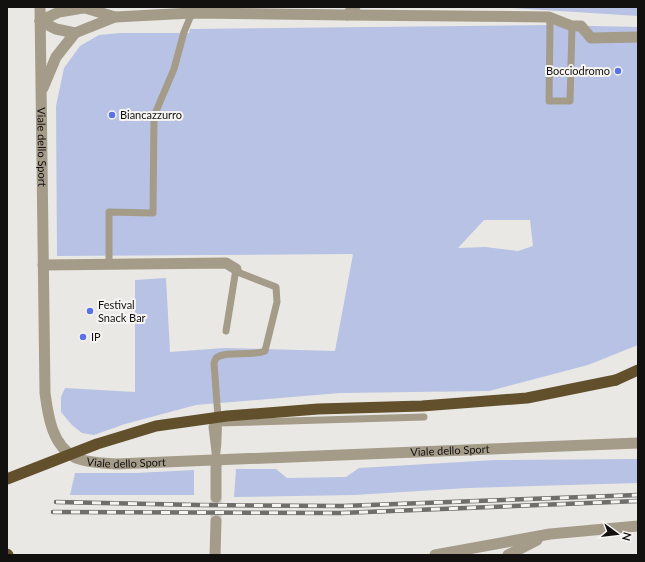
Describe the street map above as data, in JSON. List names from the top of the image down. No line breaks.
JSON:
{"streets":{"street":["Viale dello Sport"]},"places":["Bocciodromo","Biancazzurro","Festival Snack Bar","IP"],"north":"right"}
